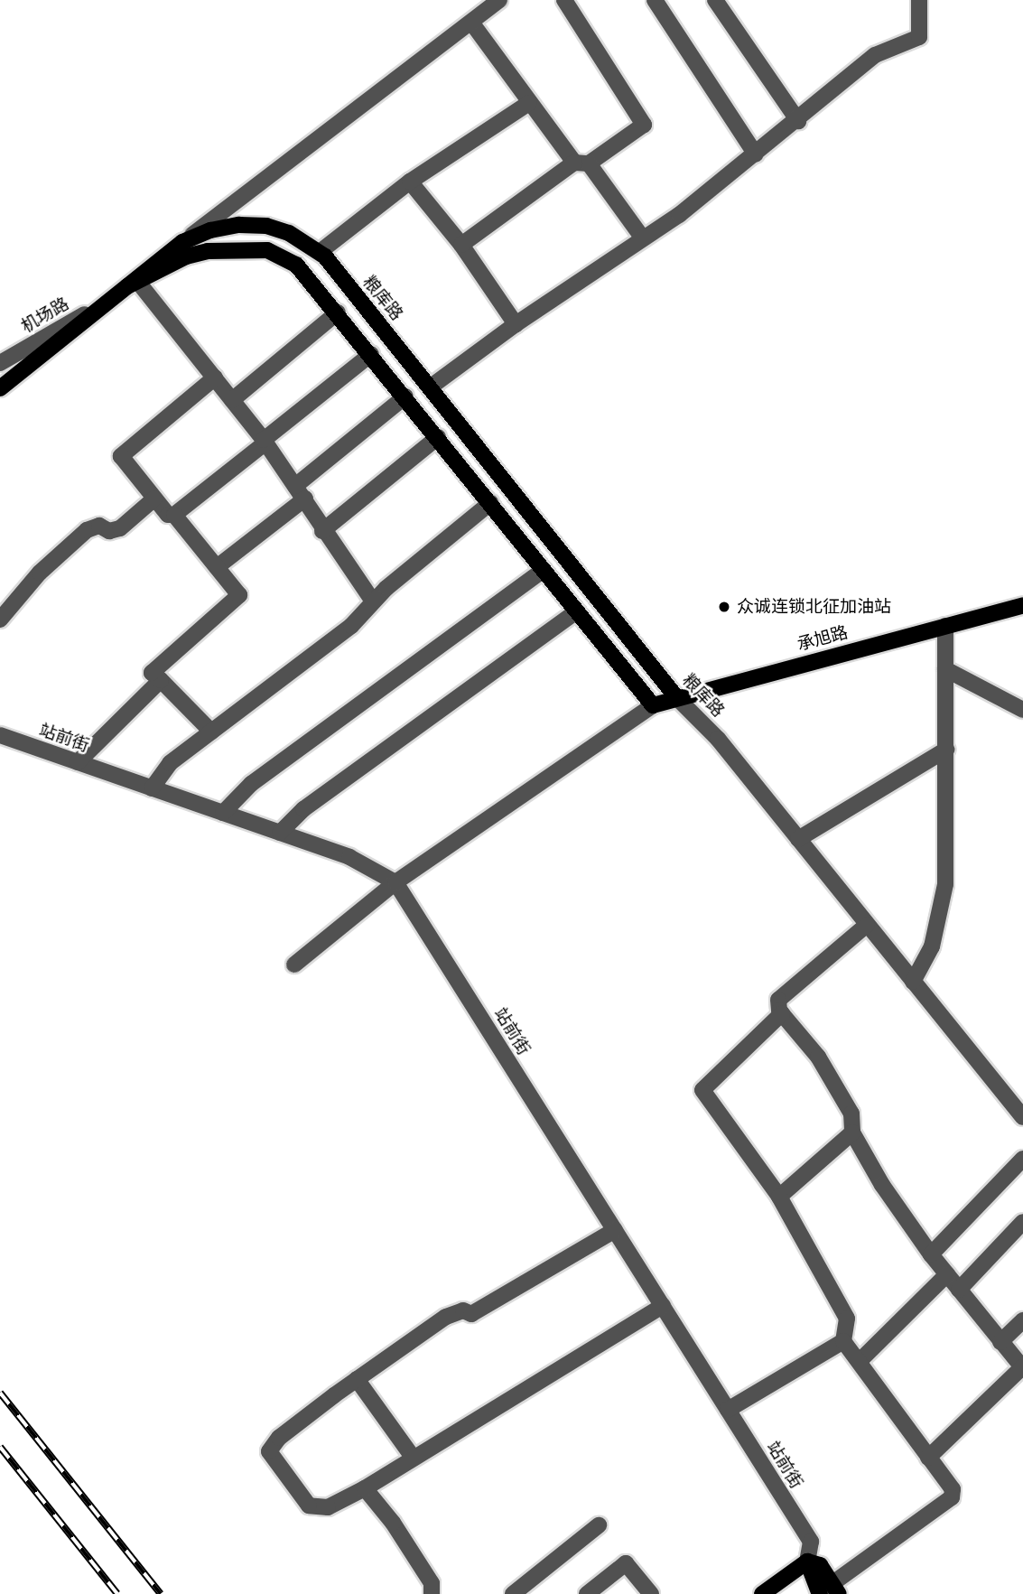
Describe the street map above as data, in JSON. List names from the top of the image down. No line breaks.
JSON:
{"streets":{"main road":["粮库路","承旭路"],"street":["机场路","站前街"]},"crossings":[["粮库路","承旭路"]],"places":["众诚连锁北征加油站"]}
